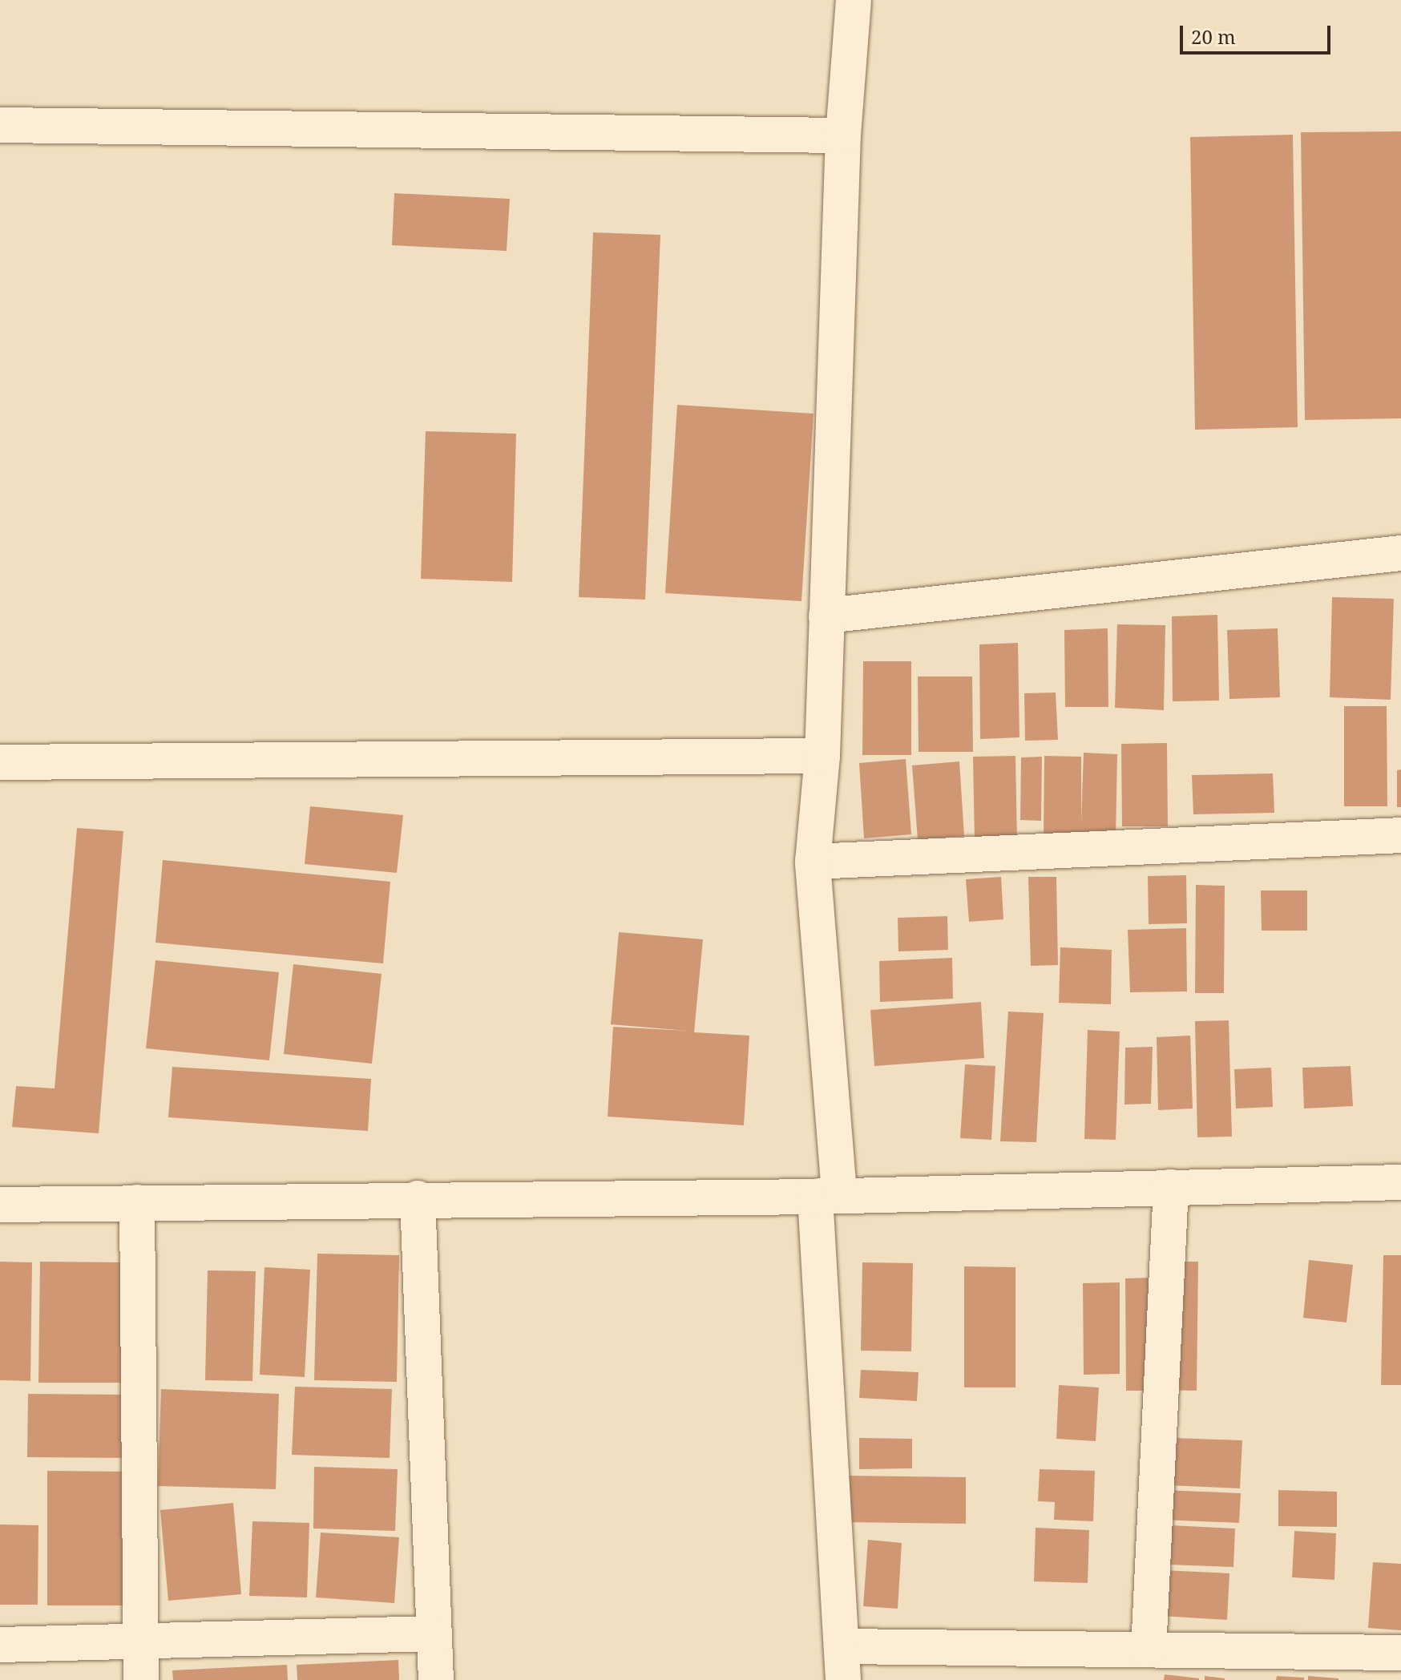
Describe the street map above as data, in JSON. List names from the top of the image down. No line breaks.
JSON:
{"scale_bar":"20 m"}
